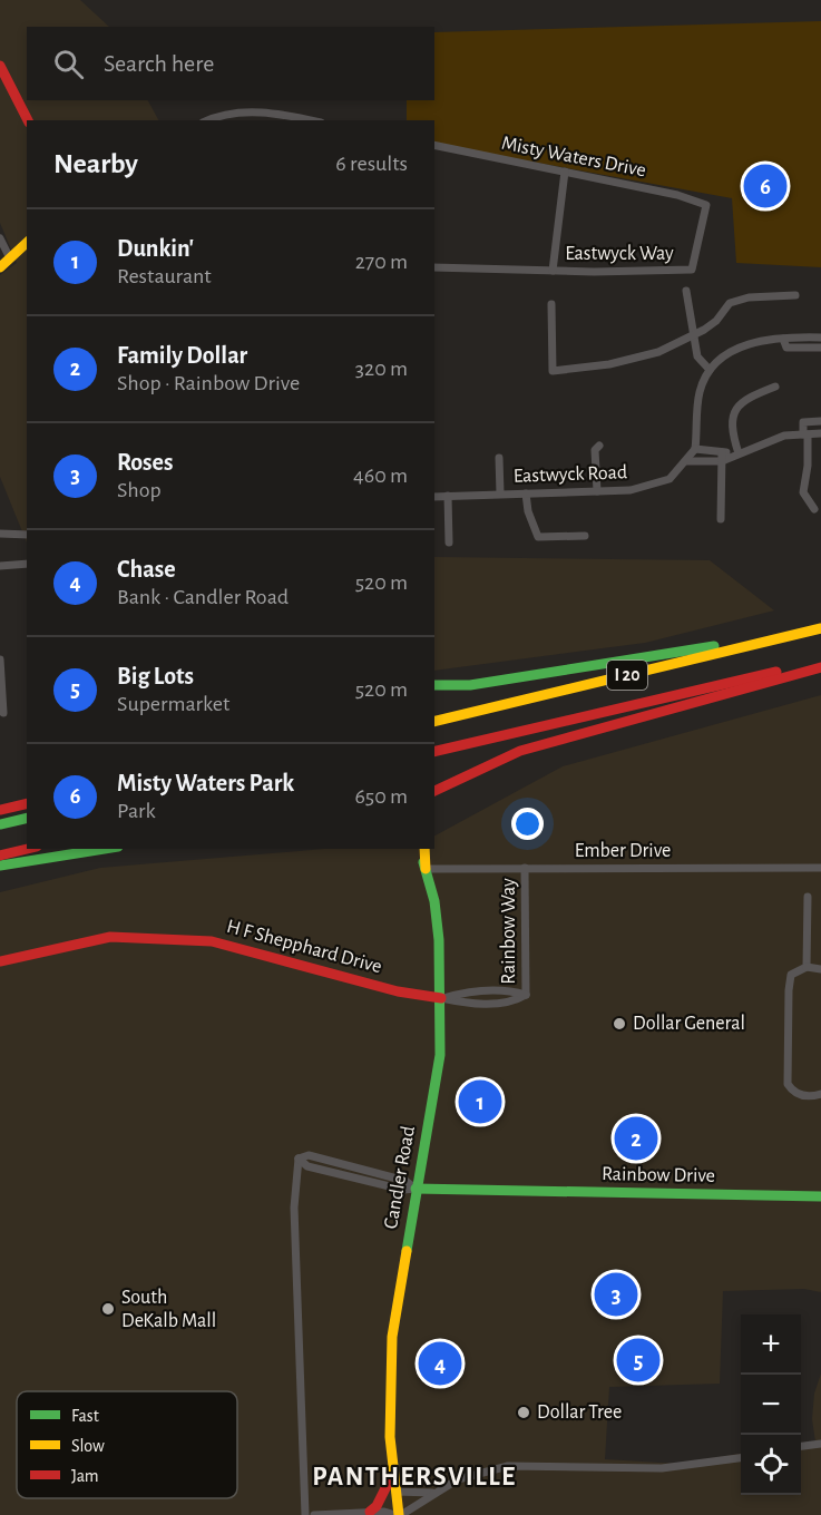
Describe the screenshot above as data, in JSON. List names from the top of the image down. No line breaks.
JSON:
{"streets":{"main road":["I 20","H F Shepphard Drive","Rainbow Drive","Candler Road"],"street":["Misty Waters Drive","Eastwyck Way","Eastwyck Road","Ember Drive","Rainbow Way"]},"crossings":[["Misty Waters Drive","Eastwyck Way"],["Ember Drive","Rainbow Way"],["Ember Drive","Candler Road"],["Rainbow Way","H F Shepphard Drive"],["Rainbow Way","Candler Road"],["H F Shepphard Drive","Candler Road"],["Rainbow Drive","Candler Road"]],"districts":["PANTHERSVILLE"],"places":["Dollar General","South DeKalb Mall","Dollar Tree"],"legend":["Fast","Slow","Jam"],"page":{"search":"Search here","heading":["Nearby","6 results"],"pins":["6","1","2","3","5","4"],"list":[{"mark":"1","name":"Dunkin'","note":"Restaurant","value":"270 m"},{"mark":"2","name":"Family Dollar","note":"Shop · Rainbow Drive","value":"320 m"},{"mark":"3","name":"Roses","note":"Shop","value":"460 m"},{"mark":"4","name":"Chase","note":"Bank · Candler Road","value":"520 m"},{"mark":"5","name":"Big Lots","note":"Supermarket","value":"520 m"},{"mark":"6","name":"Misty Waters Park","note":"Park","value":"650 m"}],"map_buttons":["+","−"]}}
